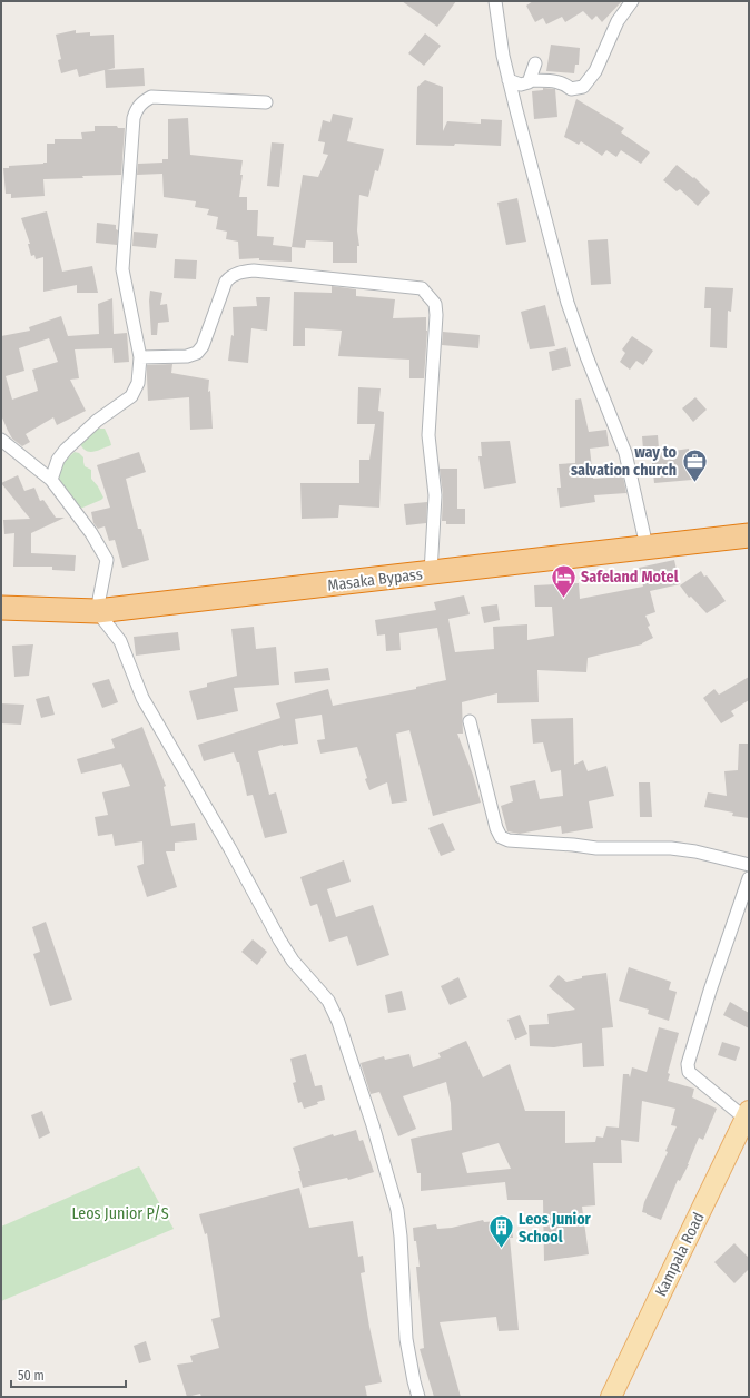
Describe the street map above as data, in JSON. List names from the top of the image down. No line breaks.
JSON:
{"streets":{"highway":["Masaka Bypass"],"main road":["Kampala Road"]},"parks":["Leos Junior P/S"],"places":{"office":["way to salvation church"],"hotel":["Safeland Motel"],"building":["Leos Junior School"]},"scale_bar":"50 m"}
